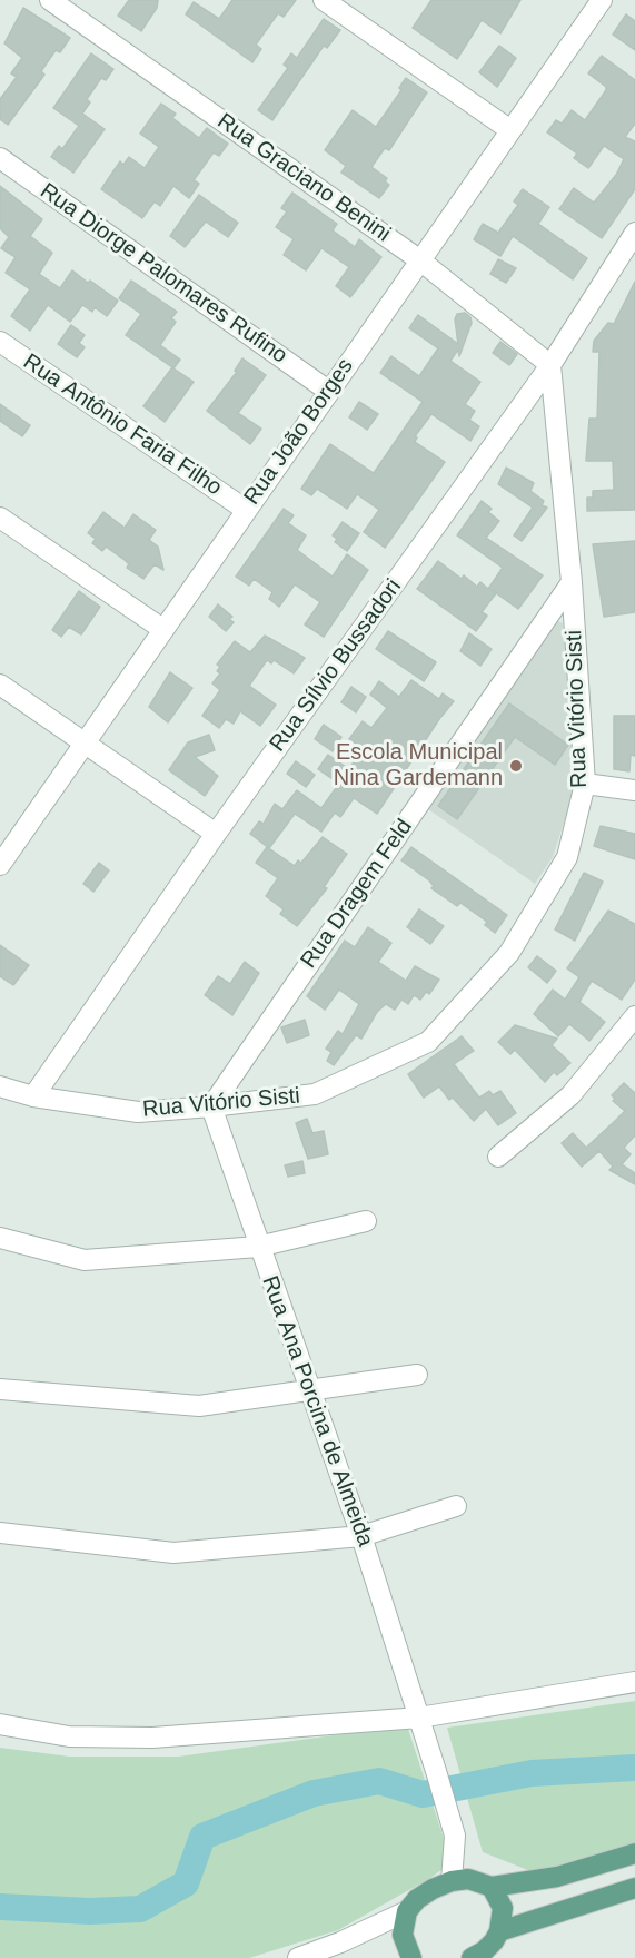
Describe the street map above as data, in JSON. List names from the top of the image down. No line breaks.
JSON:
{"streets":{"street":["Rua Graciano Benini","Rua Diorge Palomares Rufino","Rua Antônio Faria Filho","Rua João Borges","Rua Sílvio Bussadori","Rua Vitório Sisti","Rua Dragem Feld","Rua Ana Porcina de Almeida"]},"crossings":[["Rua Graciano Benini","Rua João Borges"],["Rua Graciano Benini","Rua Sílvio Bussadori"],["Rua Graciano Benini","Rua Vitório Sisti"],["Rua Diorge Palomares Rufino","Rua João Borges"],["Rua Antônio Faria Filho","Rua João Borges"],["Rua Sílvio Bussadori","Rua Vitório Sisti"],["Rua Vitório Sisti","Rua Dragem Feld"],["Rua Vitório Sisti","Rua Ana Porcina de Almeida"],["Rua Dragem Feld","Rua Ana Porcina de Almeida"]],"places":["Escola Municipal Nina Gardemann"]}
